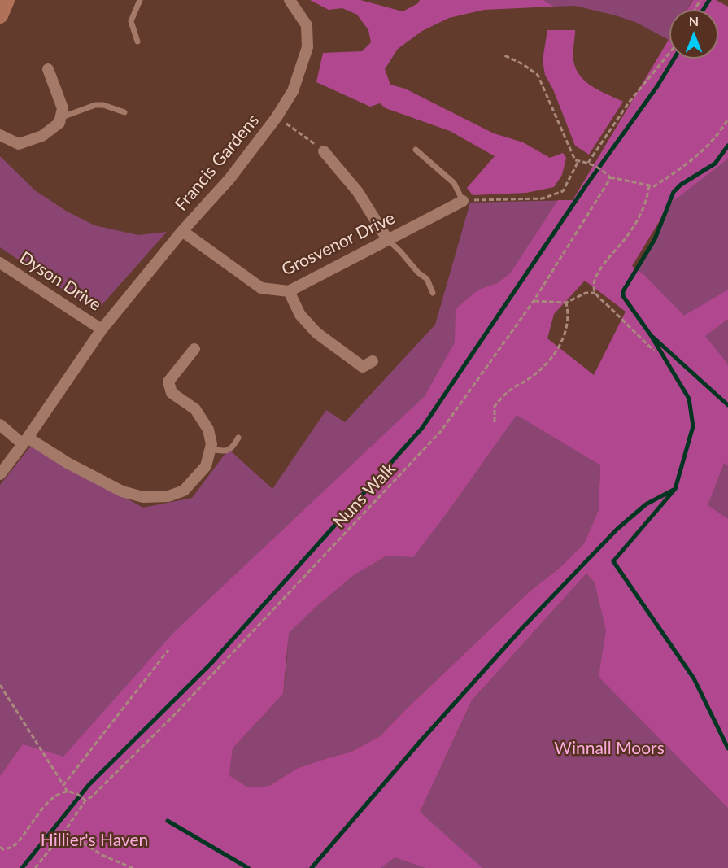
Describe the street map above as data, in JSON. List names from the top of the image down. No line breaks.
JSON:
{"streets":{"street":["Francis Gardens","Grosvenor Drive","Dyson Drive"],"path":["Nuns Walk"]},"crossings":[["Francis Gardens","Grosvenor Drive"],["Francis Gardens","Dyson Drive"]],"parks":["Winnall Moors","Hillier's Haven"],"north":"top"}
